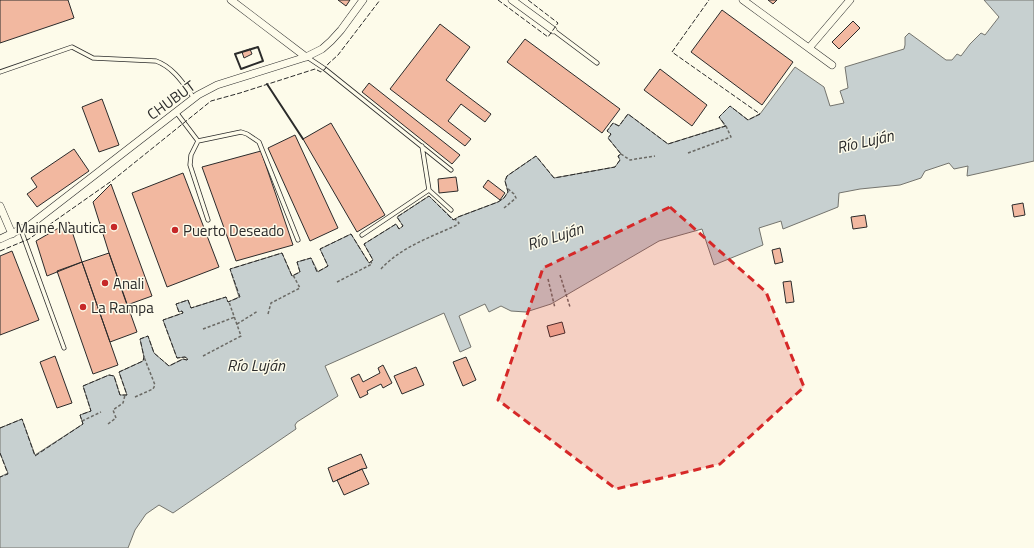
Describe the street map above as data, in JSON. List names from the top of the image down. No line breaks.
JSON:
{"streets":{"street":["CHUBUT"]},"water":["Río Luján"],"places":["Maine Nautica","Puerto Deseado","Anali","La Rampa"]}
